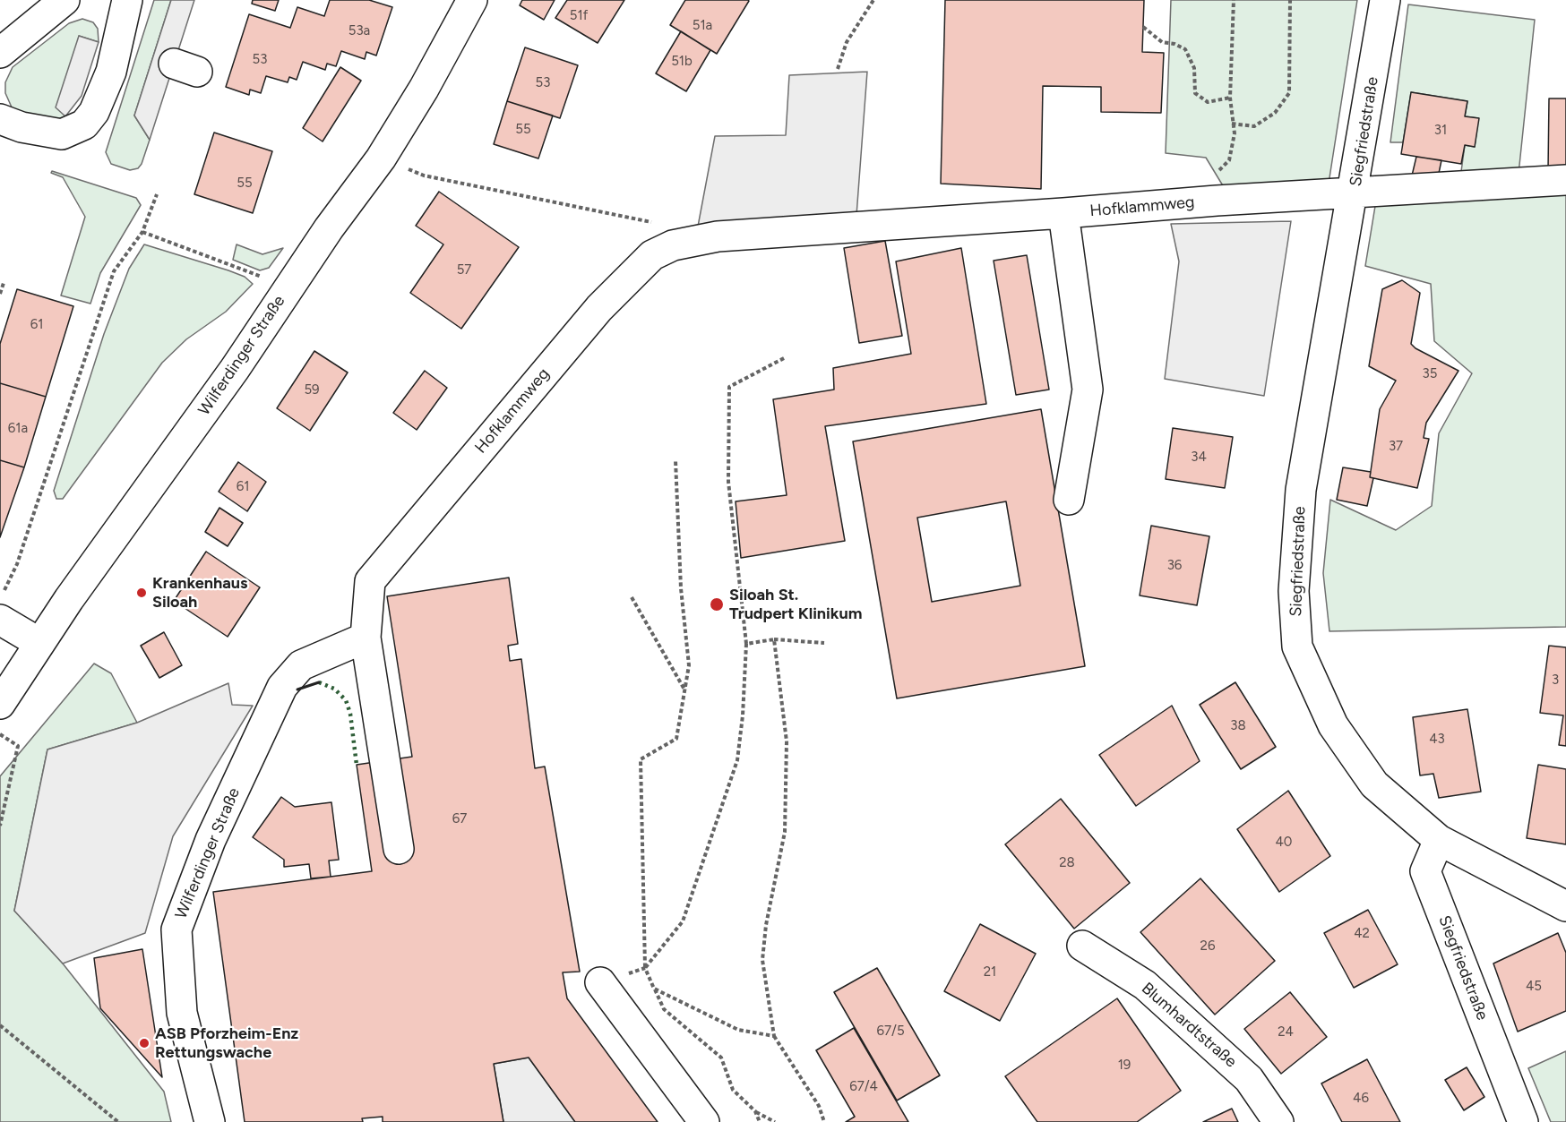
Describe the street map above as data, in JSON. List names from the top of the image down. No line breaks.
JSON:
{"streets":{"street":["Siegfriedstraße","Hofklammweg","Wilferdinger Straße","Blumhardtstraße"]},"crossings":[["Siegfriedstraße","Hofklammweg"],["Hofklammweg","Wilferdinger Straße"]],"places":["Krankenhaus Siloah","Siloah St. Trudpert Klinikum","ASB Pforzheim-Enz Rettungswache"],"house_numbers":["51f","51a","53a","53","51b","53","55","31","55","57","61","35","59","61a","37","34","61","36","3","38","43","67","40","28","42","26","21","45","67/5","24","19","67/4","46"]}
